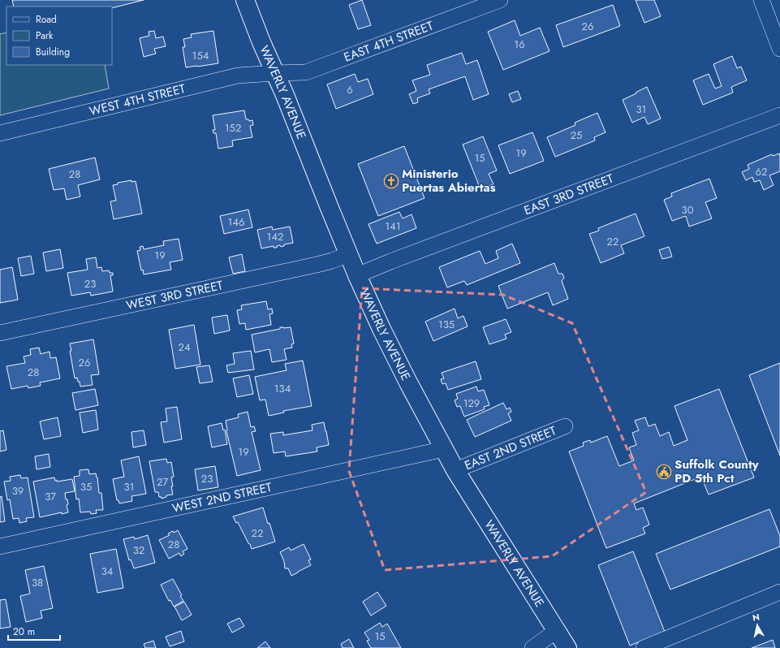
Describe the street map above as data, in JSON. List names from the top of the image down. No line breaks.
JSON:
{"streets":{"main road":["WAVERLY AVENUE"],"street":["EAST 4TH STREET","WEST 4TH STREET","EAST 3RD STREET","WEST 3RD STREET","EAST 2ND STREET","WEST 2ND STREET"]},"crossings":[["EAST 4TH STREET","WAVERLY AVENUE"],["EAST 4TH STREET","WEST 4TH STREET"],["WAVERLY AVENUE","WEST 4TH STREET"],["WAVERLY AVENUE","EAST 3RD STREET"],["WAVERLY AVENUE","WEST 3RD STREET"],["WAVERLY AVENUE","EAST 2ND STREET"],["WAVERLY AVENUE","WEST 2ND STREET"]],"places":{"church":["Ministerio Puertas Abiertas"],"public building":["Suffolk County PD 5th Pct"]},"house_numbers":["26","16","154","6","31","152","25","19","15","62","28","30","146","141","142","22","19","23","135","24","26","28","134","129","19","23","27","35","31","39","37","22","28","32","34","38","15"],"legend":["Road","Park","Building"],"scale_bar":"20 m","north":"top"}
